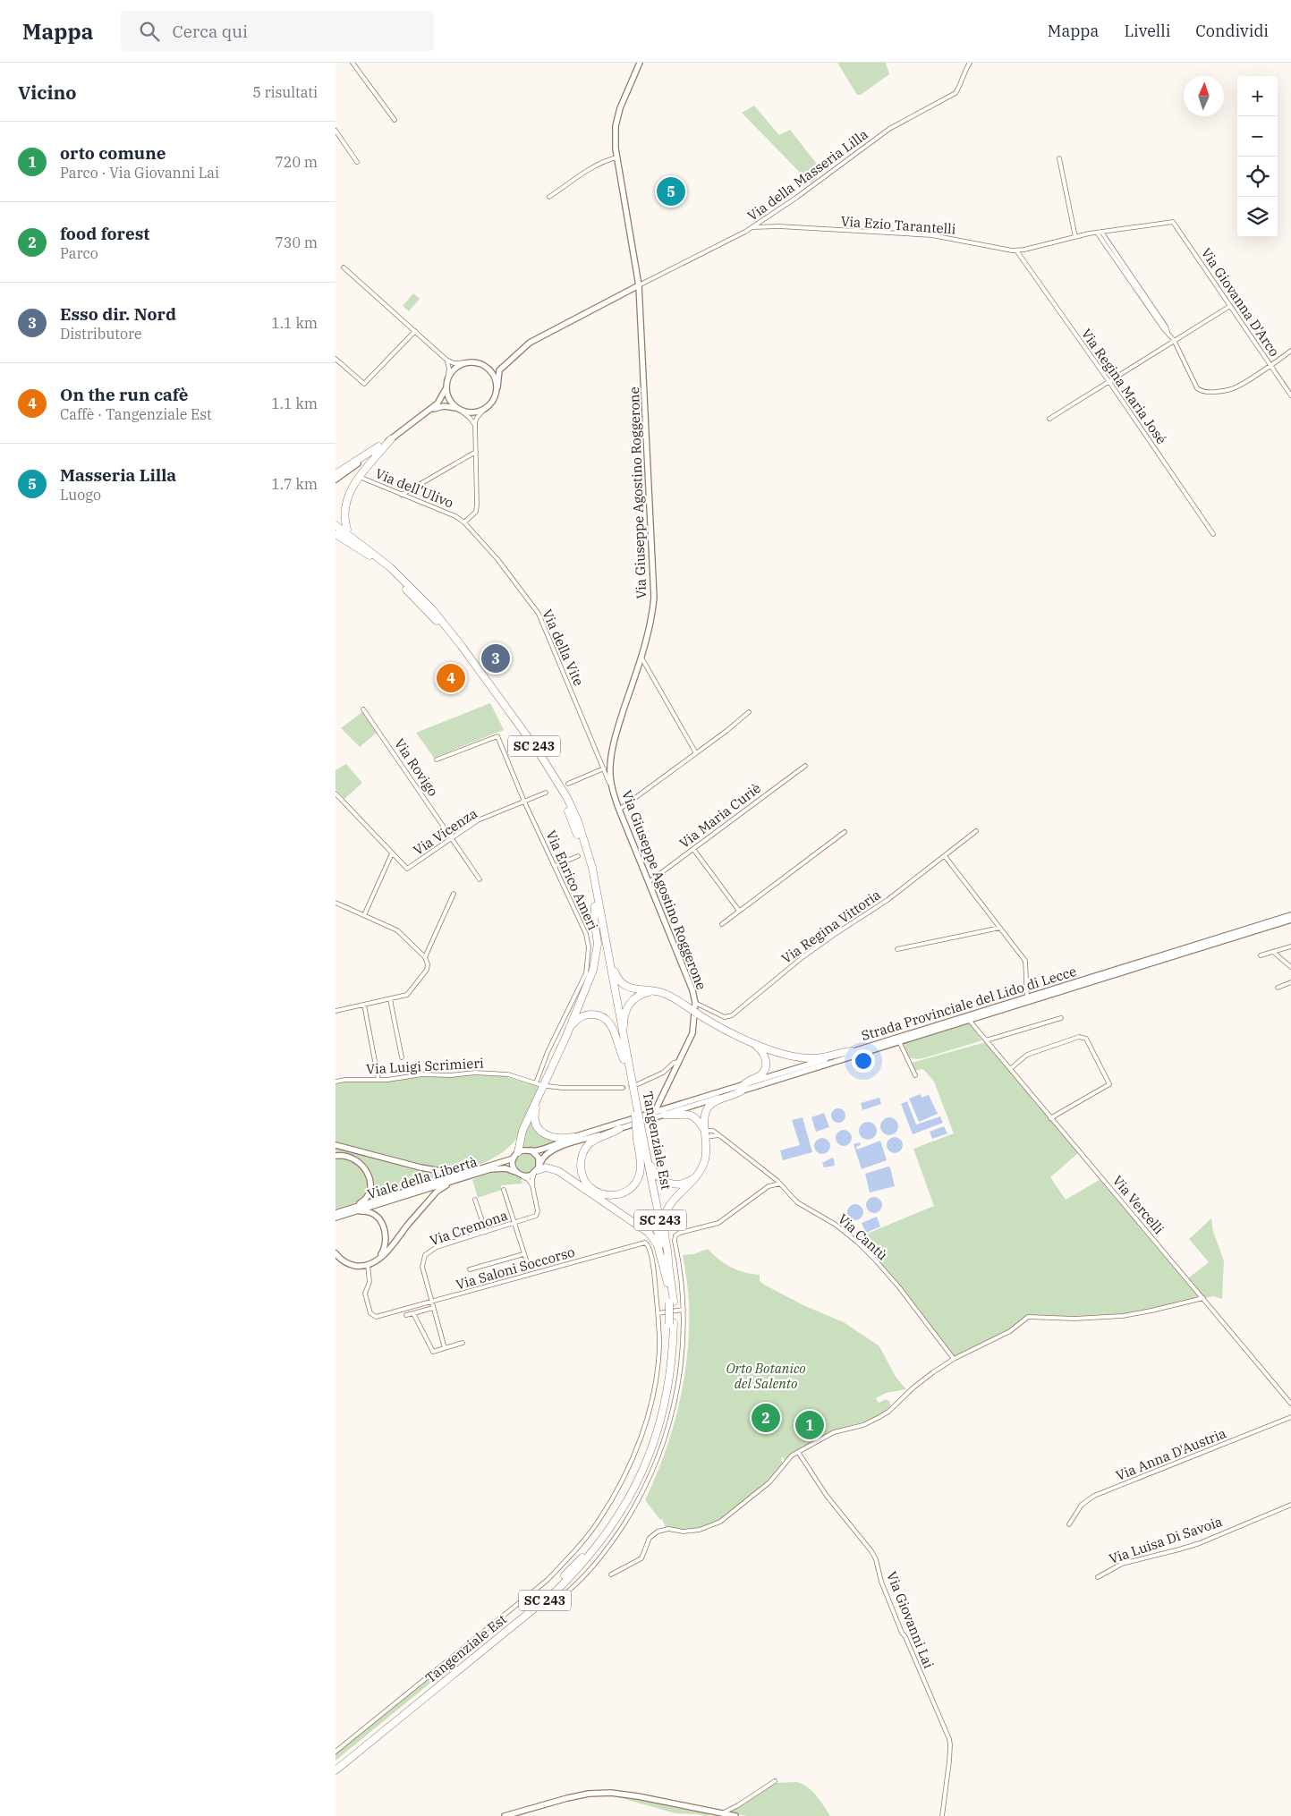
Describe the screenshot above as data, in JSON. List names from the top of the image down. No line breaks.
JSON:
{"streets":{"highway":["SC 243","Tangenziale Est"],"main road":["Via Giuseppe Agostino Roggerone","Strada Provinciale del Lido di Lecce","Viale della Libertà"],"street":["Via della Masseria Lilla","Via Ezio Tarantelli","Via Giovanna D'Arco","Via Regina Maria José","Via dell'Ulivo","Via della Vite","Via Rovigo","Via Maria Curiè","Via Vicenza","Via Enrico Ameri","Via Regina Vittoria","Via Luigi Scrimieri","Via Vercelli","Via Cremona","Via Cantù","Via Saloni Soccorso","Via Anna D'Austria","Via Luisa Di Savoia","Via Giovanni Lai"]},"crossings":[["Via della Masseria Lilla","Via Ezio Tarantelli"],["Via della Masseria Lilla","Via Giuseppe Agostino Roggerone"],["Via Ezio Tarantelli","Via Giovanna D'Arco"],["Via Ezio Tarantelli","Via Regina Maria José"],["Via dell'Ulivo","Via della Vite"],["Via Giuseppe Agostino Roggerone","Via della Vite"],["Via Giuseppe Agostino Roggerone","Via Maria Curiè"],["Via Giuseppe Agostino Roggerone","Via Regina Vittoria"],["Via Giuseppe Agostino Roggerone","Strada Provinciale del Lido di Lecce"],["Via Rovigo","Via Vicenza"],["Via Vicenza","Via Enrico Ameri"],["Via Enrico Ameri","Via Luigi Scrimieri"],["Strada Provinciale del Lido di Lecce","Via Vercelli"],["Viale della Libertà","Via Cremona"],["Via Cremona","Via Saloni Soccorso"]],"parks":["Orto Botanico del Salento"],"north":"top","page":{"header":"Mappa","search":"Cerca qui","nav":["Mappa","Livelli","Condividi"],"heading":["Vicino","5 risultati"],"map_buttons":["+","−"],"list":[{"mark":"1","name":"orto comune","note":"Parco · Via Giovanni Lai","value":"720 m"},{"mark":"2","name":"food forest","note":"Parco","value":"730 m"},{"mark":"3","name":"Esso dir. Nord","note":"Distributore","value":"1.1 km"},{"mark":"4","name":"On the run cafè","note":"Caffè · Tangenziale Est","value":"1.1 km"},{"mark":"5","name":"Masseria Lilla","note":"Luogo","value":"1.7 km"}],"pins":["5","3","4","2","1"]}}
